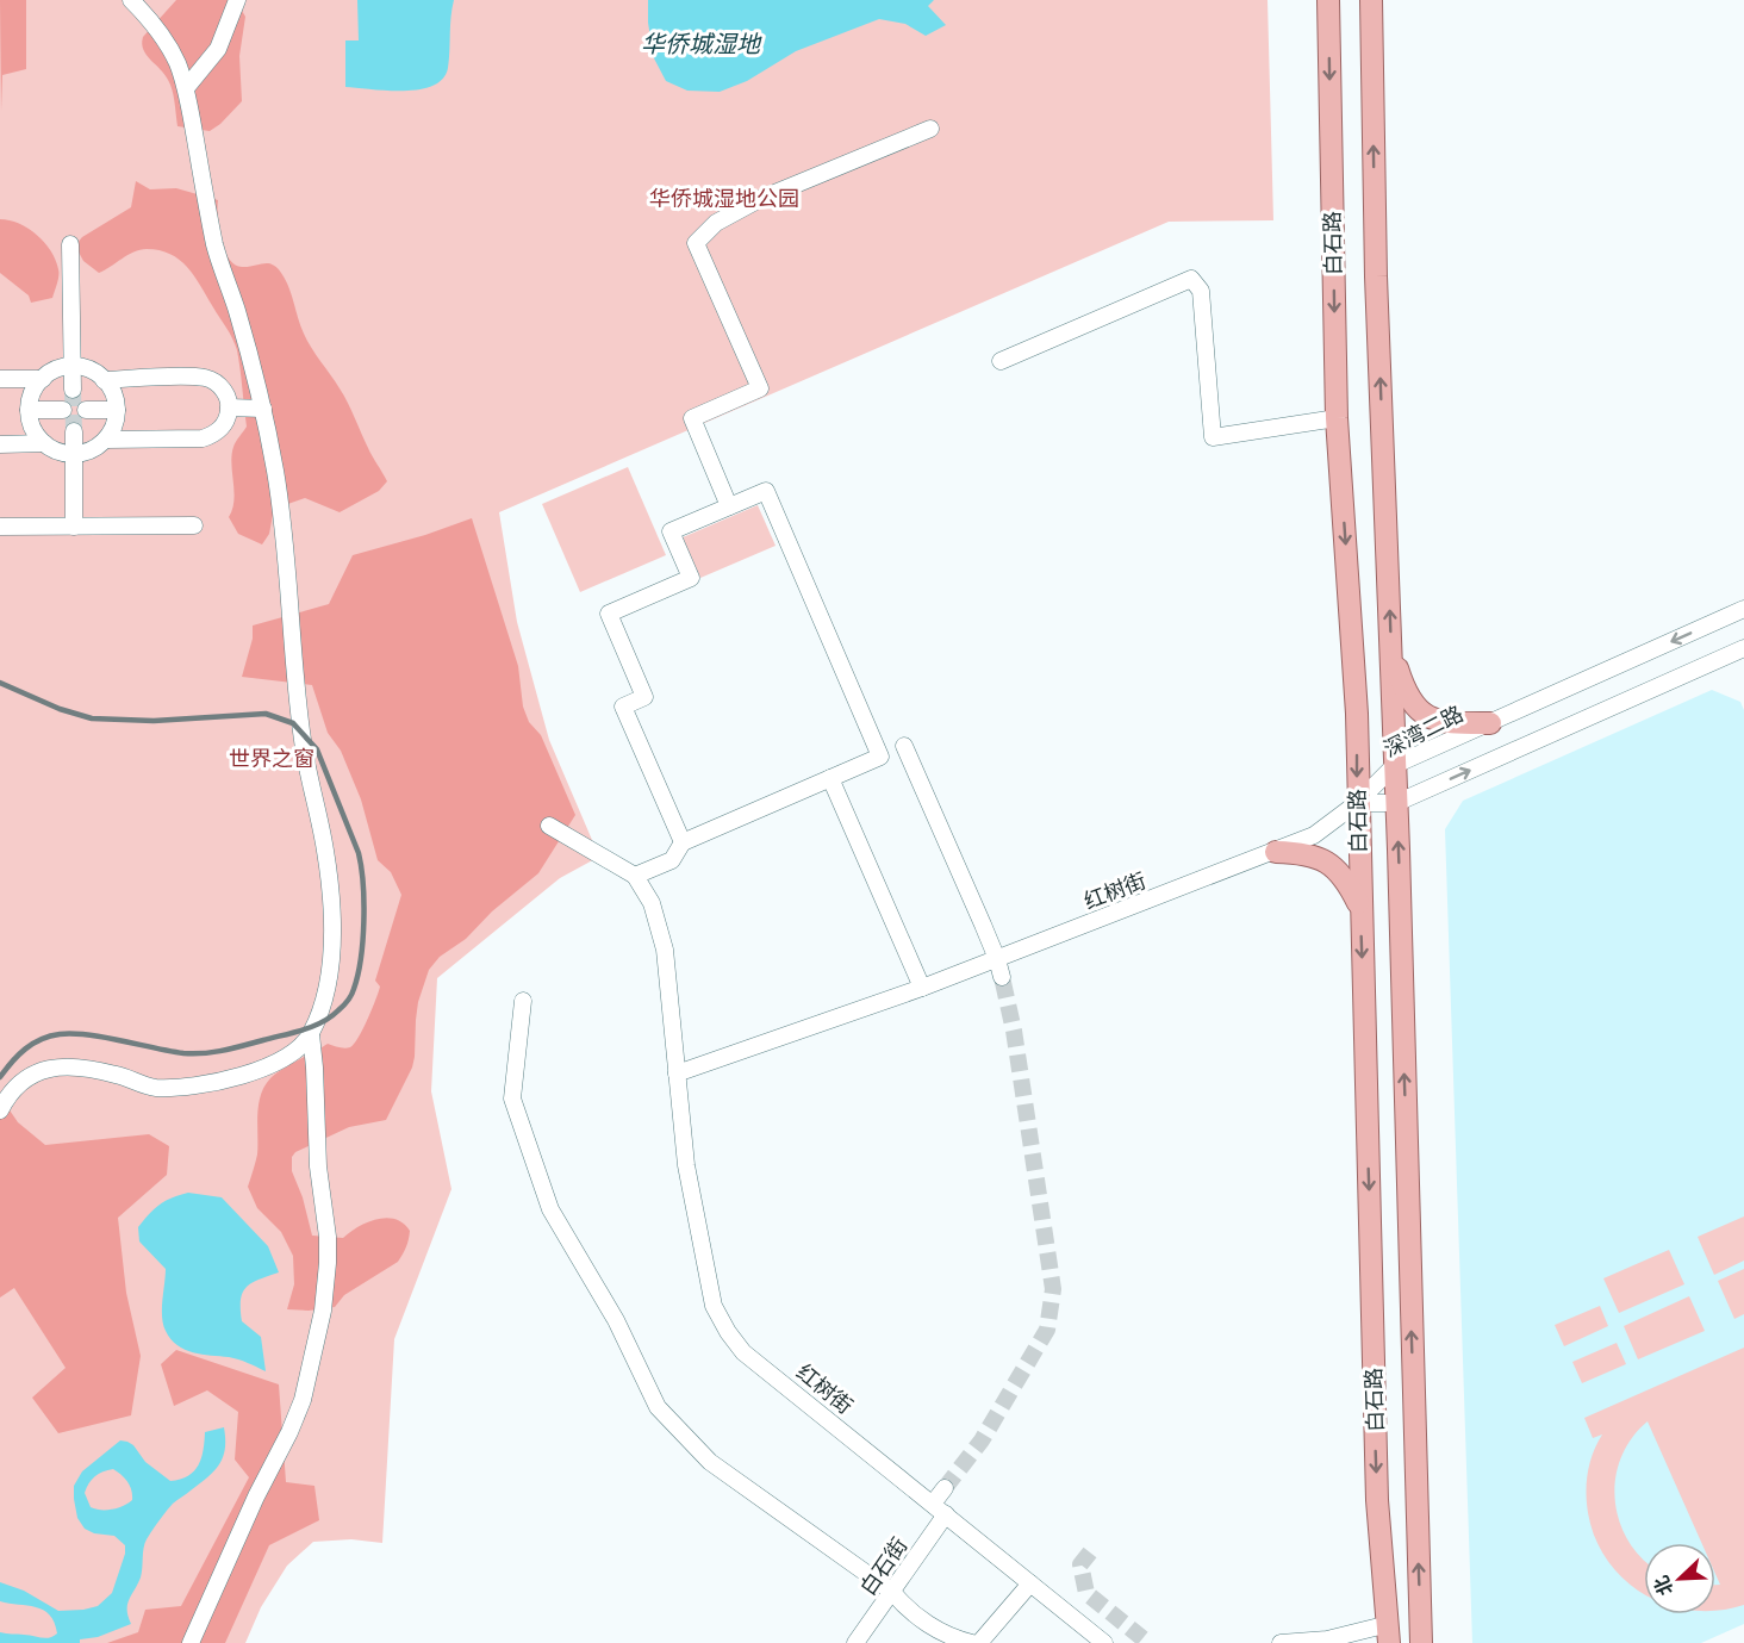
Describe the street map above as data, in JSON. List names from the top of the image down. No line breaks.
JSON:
{"streets":{"main road":["白石路"],"street":["深湾二路","红树街","白石街"]},"crossings":[["白石路","深湾二路"],["白石路","红树街"],["深湾二路","红树街"],["红树街","白石街"]],"water":["华侨城湿地"],"parks":["华侨城湿地公园","世界之窗"],"north":"bottom left"}
